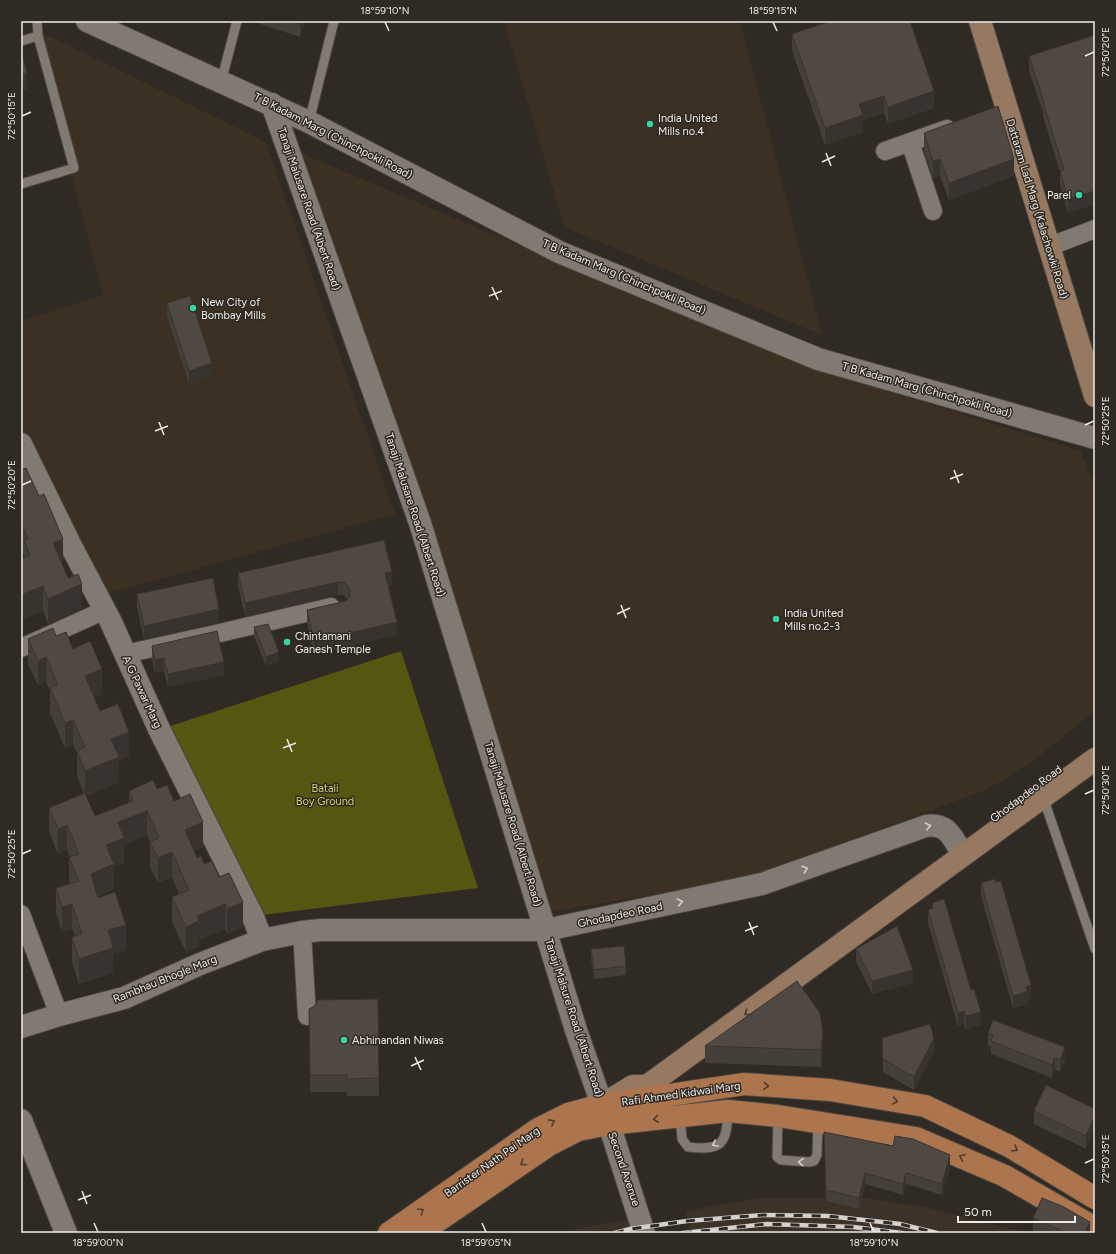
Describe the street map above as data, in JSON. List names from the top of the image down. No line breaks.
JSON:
{"streets":{"main road":["Dattaram Lad Marg (Kalachowki Road)","Ghodapdeo Road","Rafi Ahmed Kidwai Marg","Barrister Nath Pai Marg"],"street":["T B Kadam Marg (Chinchpokli Road)","Tanaji Malusare Road (Albert Road)","A G Pawar Marg","Rambhau Bhogle Marg","Tanaji Malsure Road (Albert Road)","Second Avenue"]},"crossings":[["T B Kadam Marg (Chinchpokli Road)","Tanaji Malusare Road (Albert Road)"],["Tanaji Malusare Road (Albert Road)","Ghodapdeo Road"],["Tanaji Malusare Road (Albert Road)","Tanaji Malsure Road (Albert Road)"],["A G Pawar Marg","Ghodapdeo Road"],["A G Pawar Marg","Rambhau Bhogle Marg"],["Ghodapdeo Road","Rambhau Bhogle Marg"],["Ghodapdeo Road","Tanaji Malsure Road (Albert Road)"],["Ghodapdeo Road","Rafi Ahmed Kidwai Marg"],["Ghodapdeo Road","Barrister Nath Pai Marg"],["Ghodapdeo Road","Second Avenue"],["Tanaji Malsure Road (Albert Road)","Rafi Ahmed Kidwai Marg"],["Tanaji Malsure Road (Albert Road)","Barrister Nath Pai Marg"],["Tanaji Malsure Road (Albert Road)","Second Avenue"],["Rafi Ahmed Kidwai Marg","Barrister Nath Pai Marg"],["Rafi Ahmed Kidwai Marg","Second Avenue"],["Barrister Nath Pai Marg","Second Avenue"]],"parks":["Batali Boy Ground"],"places":["India United Mills no.4","Parel","New City of Bombay Mills","India United Mills no.2-3","Chintamani Ganesh Temple","Abhinandan Niwas"],"scale_bar":"50 m","coordinates":["18°59'10\"N","18°59'15\"N","72°50'20\"E","72°50'15\"E","72°50'25\"E","72°50'30\"E","72°50'35\"E","18°59'00\"N","18°59'05\"N"]}
